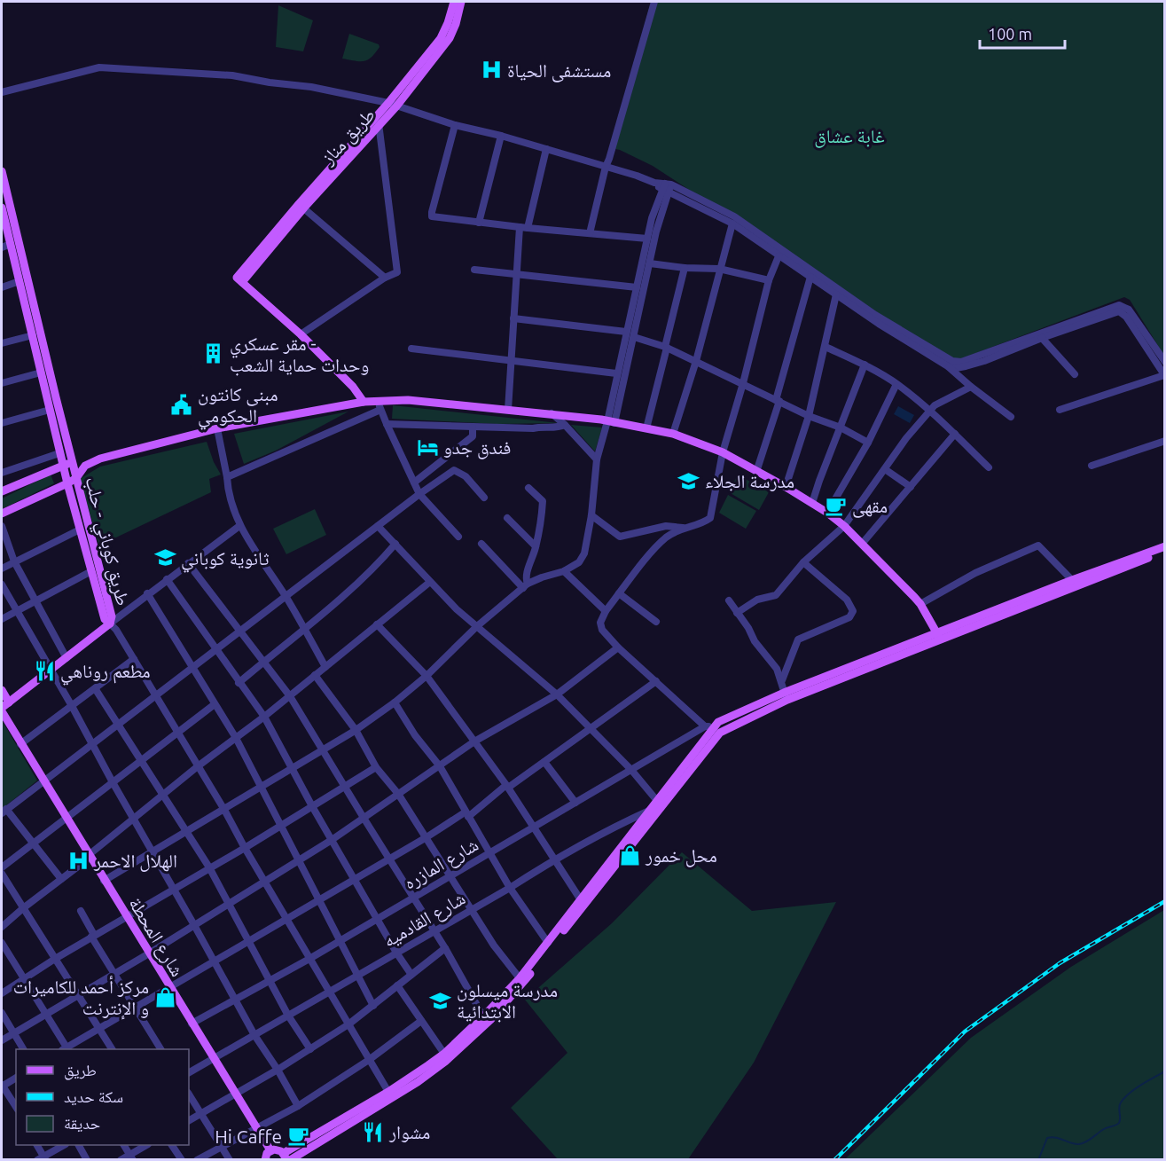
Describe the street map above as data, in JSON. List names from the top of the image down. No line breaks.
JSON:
{"streets":{"main road":["طريق مناز","طريق كوباني - حلب","شارع المحطة"],"street":["شارع المازره","شارع القادميه"]},"crossings":[["شارع المازره","شارع المحطة"],["شارع القادميه","شارع المحطة"]],"parks":["غابة عشاق"],"places":{"hospital":["مستشفى الحياة","الهلال الاحمر"],"building":["مقر عسكري - وحدات حماية الشعب"],"public building":["مبنى كانتون الحكومي"],"hotel":["فندق جدو"],"school or university":["مدرسة الجلاء","ثانوية كوباني","مدرسة ميسلون الابتدائية"],"cafe":["مقهى","Hi Caffe"],"restaurant":["مطعم روناهي","مشوار"],"shop":["محل خمور","مركز أحمد للكاميرات و الإنترنت"]},"legend":["طريق","سكة حديد","حديقة"],"scale_bar":"100 m"}
